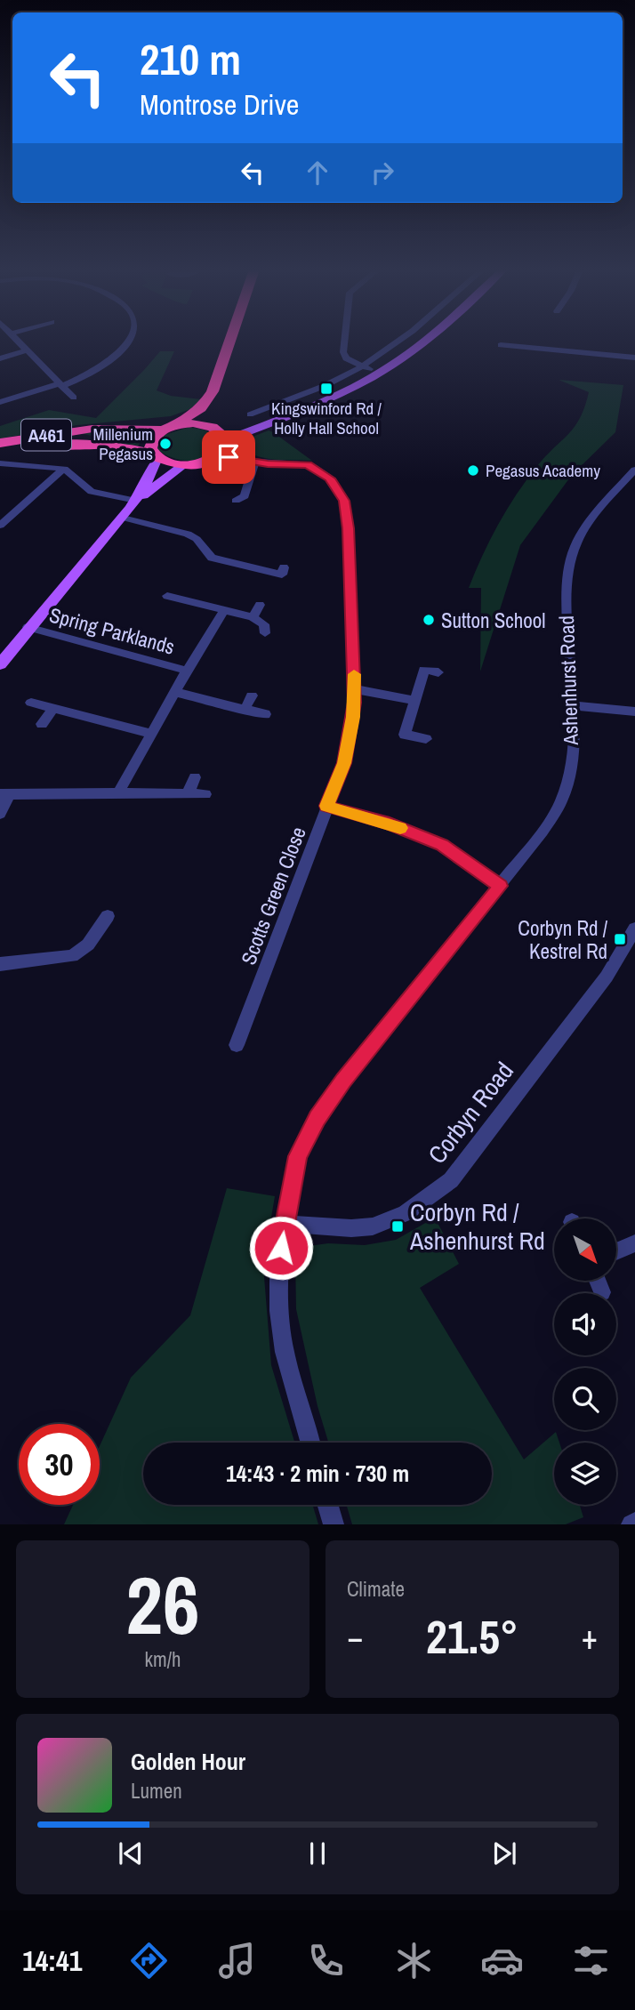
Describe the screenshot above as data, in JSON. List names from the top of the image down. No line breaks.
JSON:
{"streets":{"highway":["A461"],"street":["Spring Parklands","Ashenhurst Road","Scotts Green Close","Corbyn Road"]},"crossings":[["Ashenhurst Road","Corbyn Road"]],"places":{"transit":["Kingswinford Rd / Holly Hall School","Corbyn Rd / Kestrel Rd","Corbyn Rd / Ashenhurst Rd"],"other":["Millenium Pegasus","Pegasus Academy","Sutton School"]},"north":"bottom right","page":{"turn":["210 m","Montrose Drive"],"limit":"30","trip":"14:43 · 2 min · 730 m","tile":[["26","km/h"],"Climate"],"heat":["−","21.5°","+"],"song":["Golden Hour","Lumen"],"tabs":"14:41"}}
